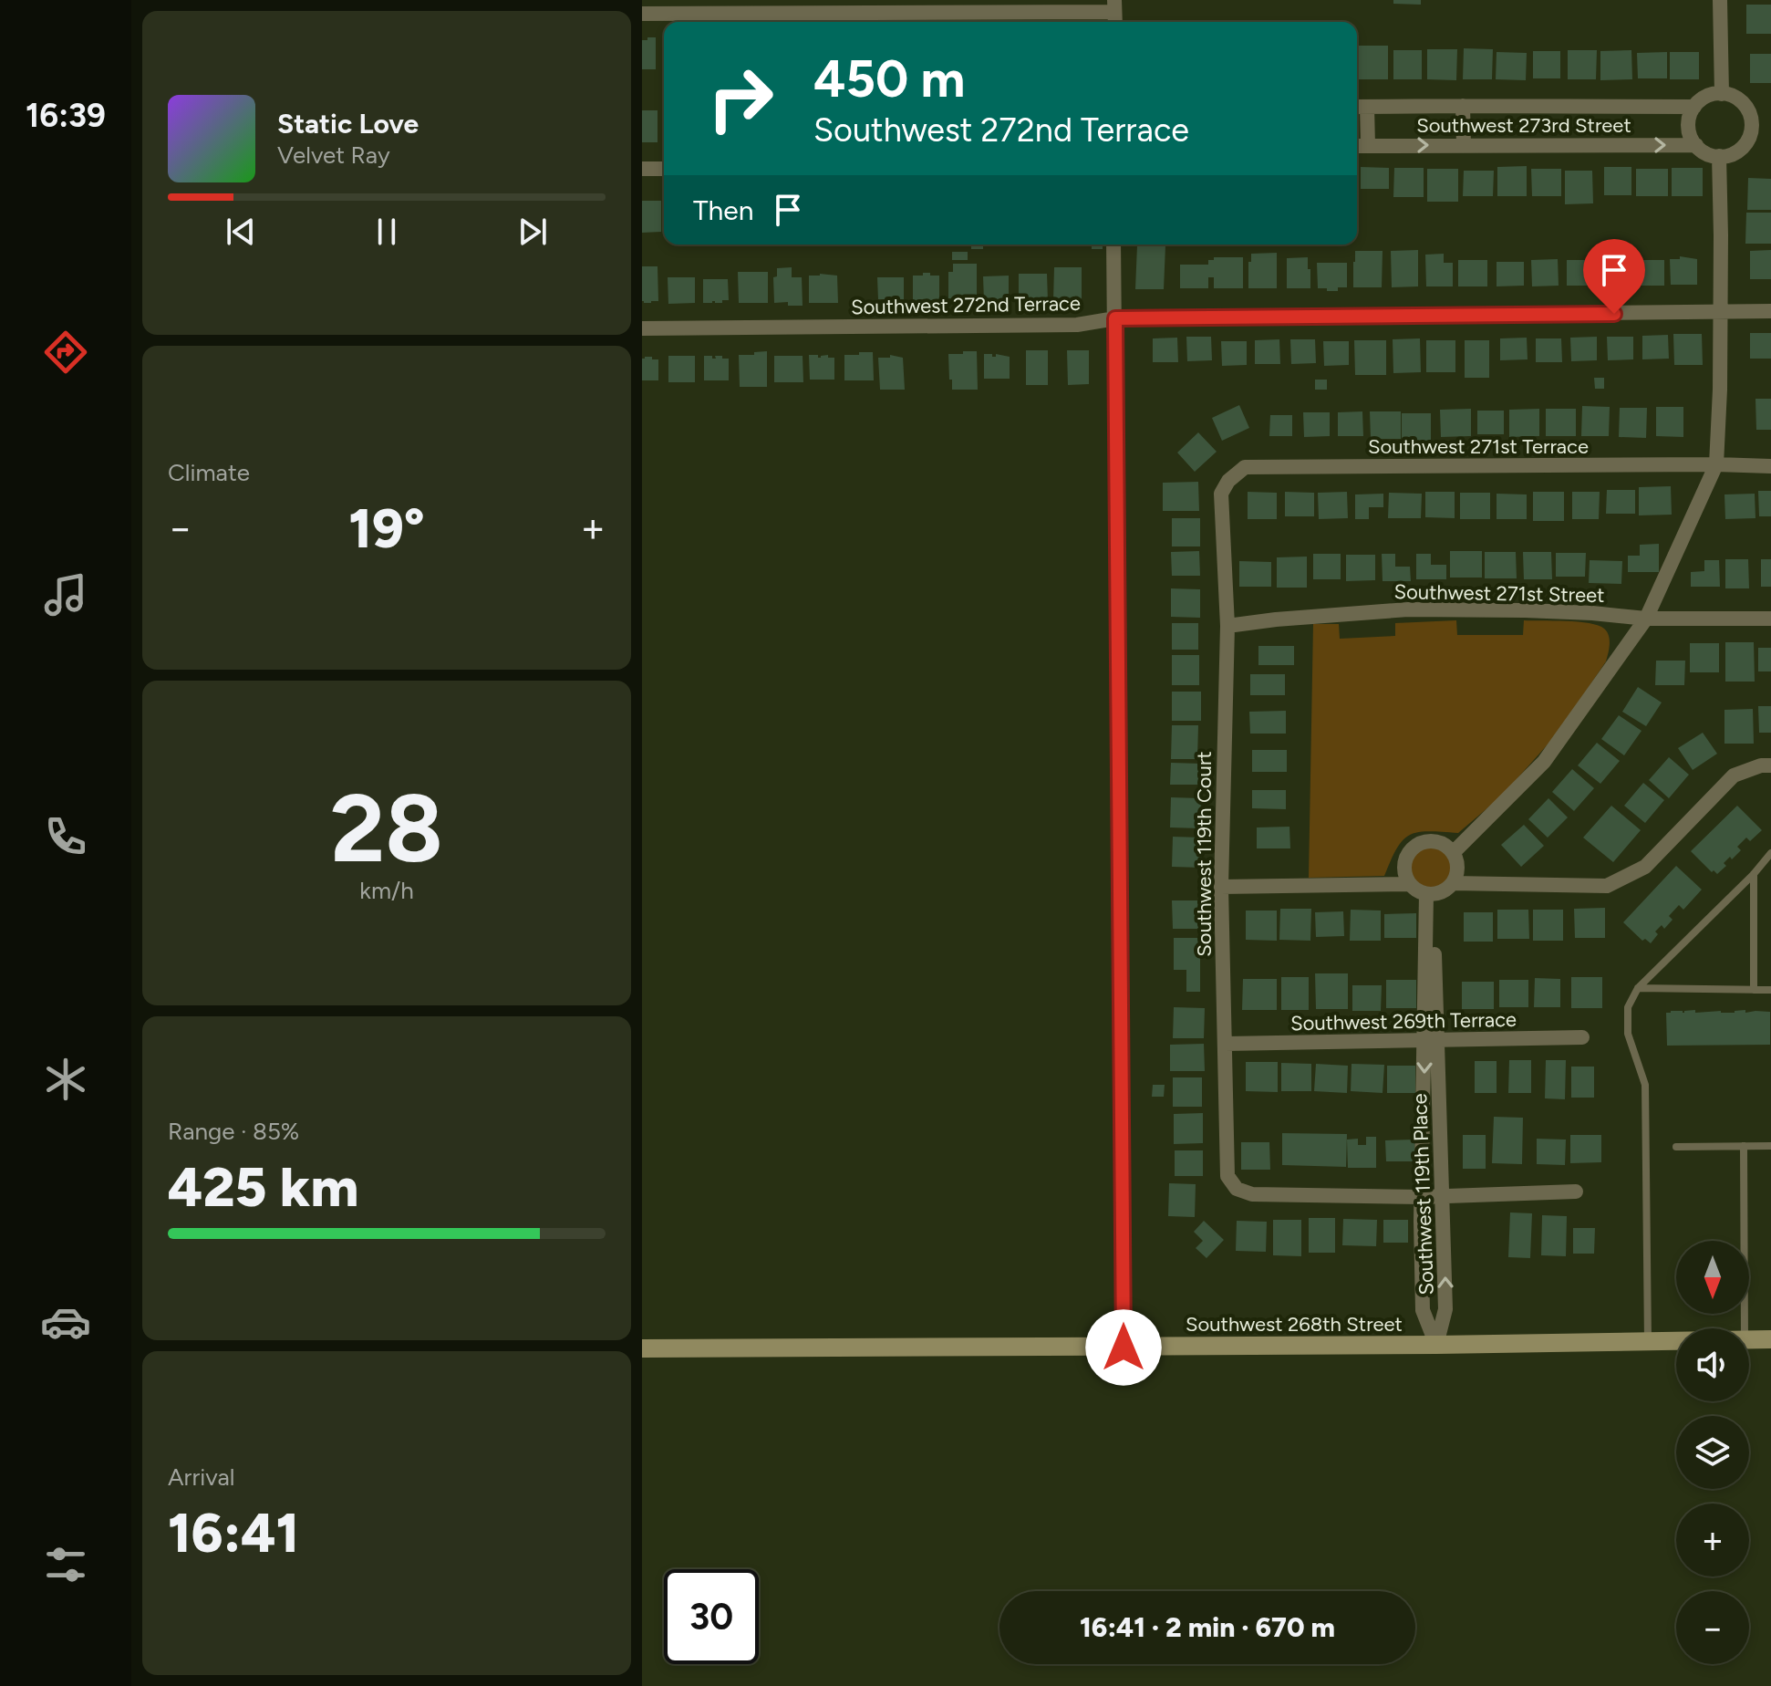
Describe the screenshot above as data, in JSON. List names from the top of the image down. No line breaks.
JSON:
{"streets":{"main road":["Southwest 268th Street"],"street":["Southwest 273rd Street","Southwest 272nd Terrace","Southwest 271st Terrace","Southwest 271st Street","Southwest 119th Court","Southwest 269th Terrace","Southwest 119th Place"]},"crossings":[["Southwest 271st Terrace","Southwest 119th Court"],["Southwest 271st Street","Southwest 119th Court"],["Southwest 119th Court","Southwest 269th Terrace"],["Southwest 119th Court","Southwest 119th Place"],["Southwest 269th Terrace","Southwest 119th Place"],["Southwest 119th Place","Southwest 268th Street"]],"north":"bottom","page":{"tabs":"16:39","turn":["450 m","Southwest 272nd Terrace"],"song":["Static Love","Velvet Ray"],"then":"Then","tile":["Climate",["28","km/h"],["Range · 85%","425 km"],["Arrival","16:41"]],"heat":["−","19°","+"],"map_buttons":["+","−"],"limit":"30","trip":"16:41 · 2 min · 670 m"}}
